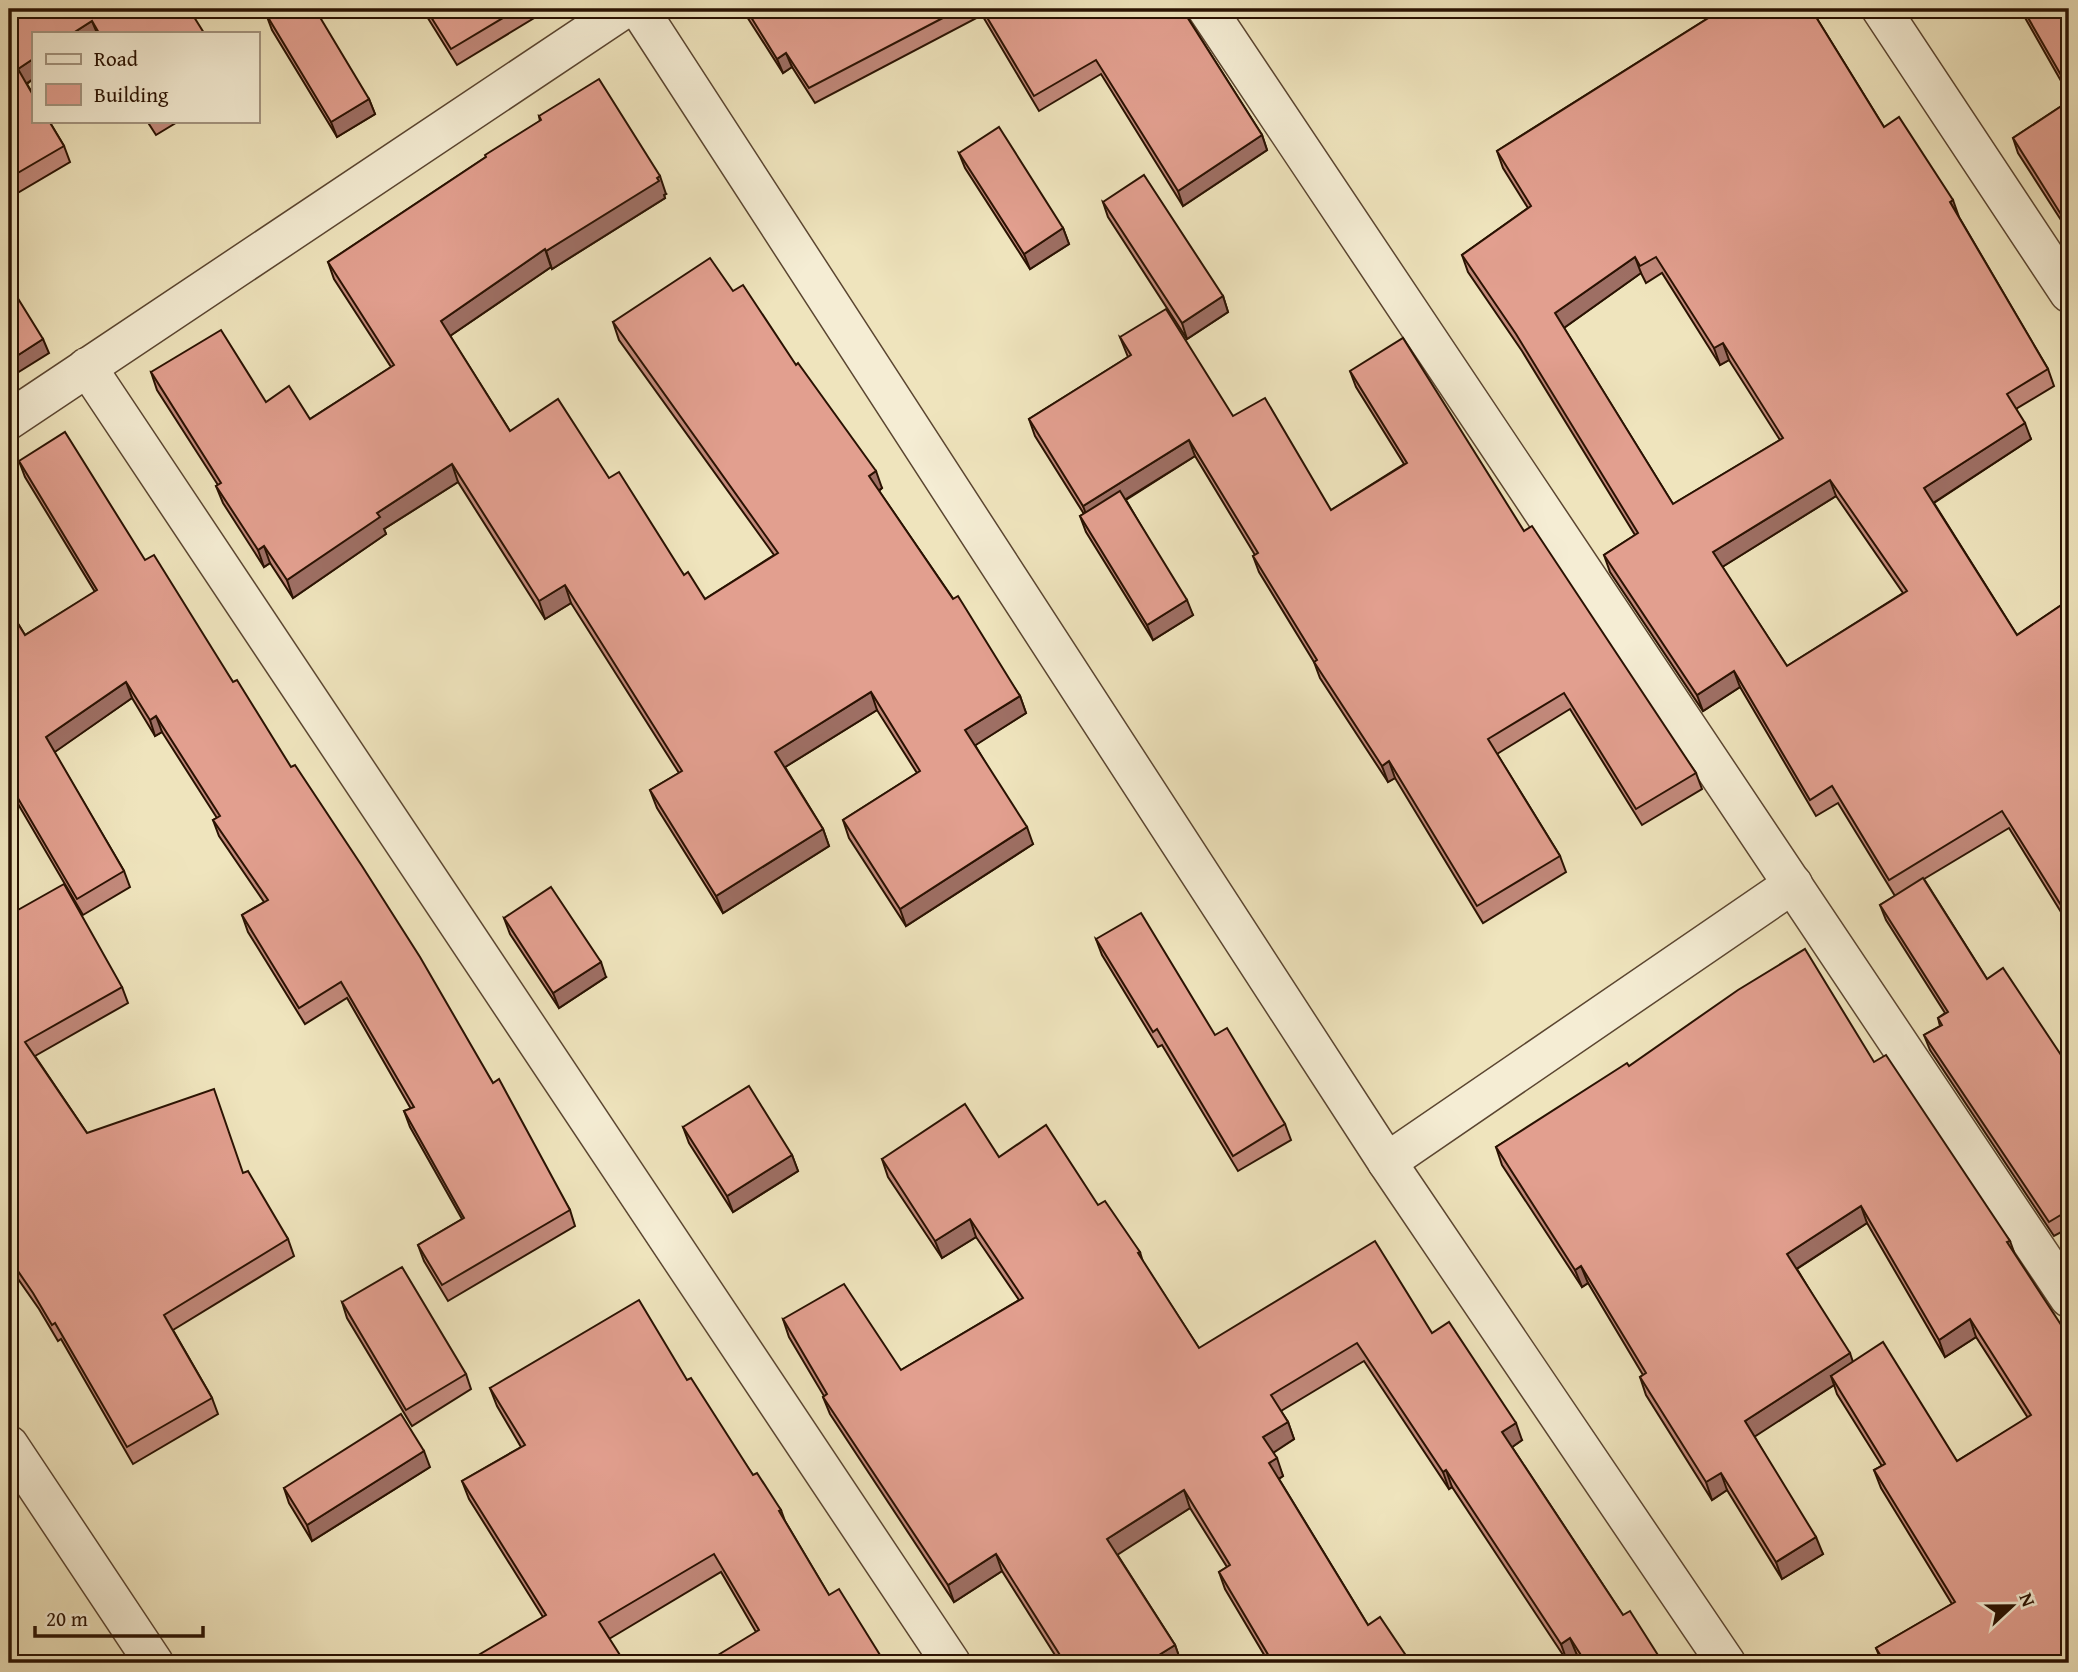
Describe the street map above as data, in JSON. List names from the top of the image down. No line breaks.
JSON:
{"legend":["Road","Building"],"scale_bar":"20 m","north":"right"}
